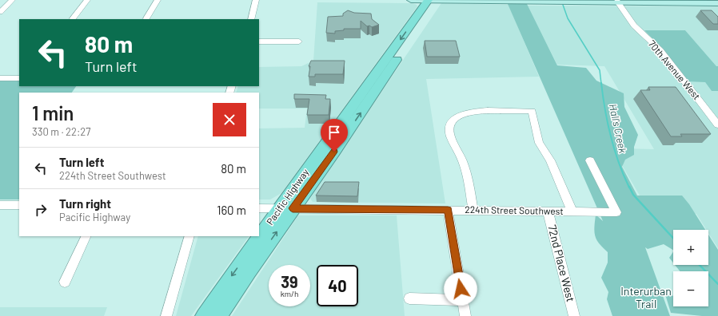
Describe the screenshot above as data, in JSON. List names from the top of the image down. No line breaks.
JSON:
{"streets":{"highway":["Pacific Highway"],"street":["70th Avenue West","224th Street Southwest","72nd Place West"]},"crossings":[["Pacific Highway","224th Street Southwest"],["224th Street Southwest","72nd Place West"]],"water":["Hall's Creek"],"parks":["Interurban Trail"],"page":{"turn":["80 m","Turn left"],"heading":["1 min","330 m · 22:27"],"list":[{"name":"Turn left","note":"224th Street Southwest","value":"80 m"},{"name":"Turn right","note":"Pacific Highway","value":"160 m"}],"map_buttons":["+","−"],"speed":"39 km/h","limit":"40"}}
